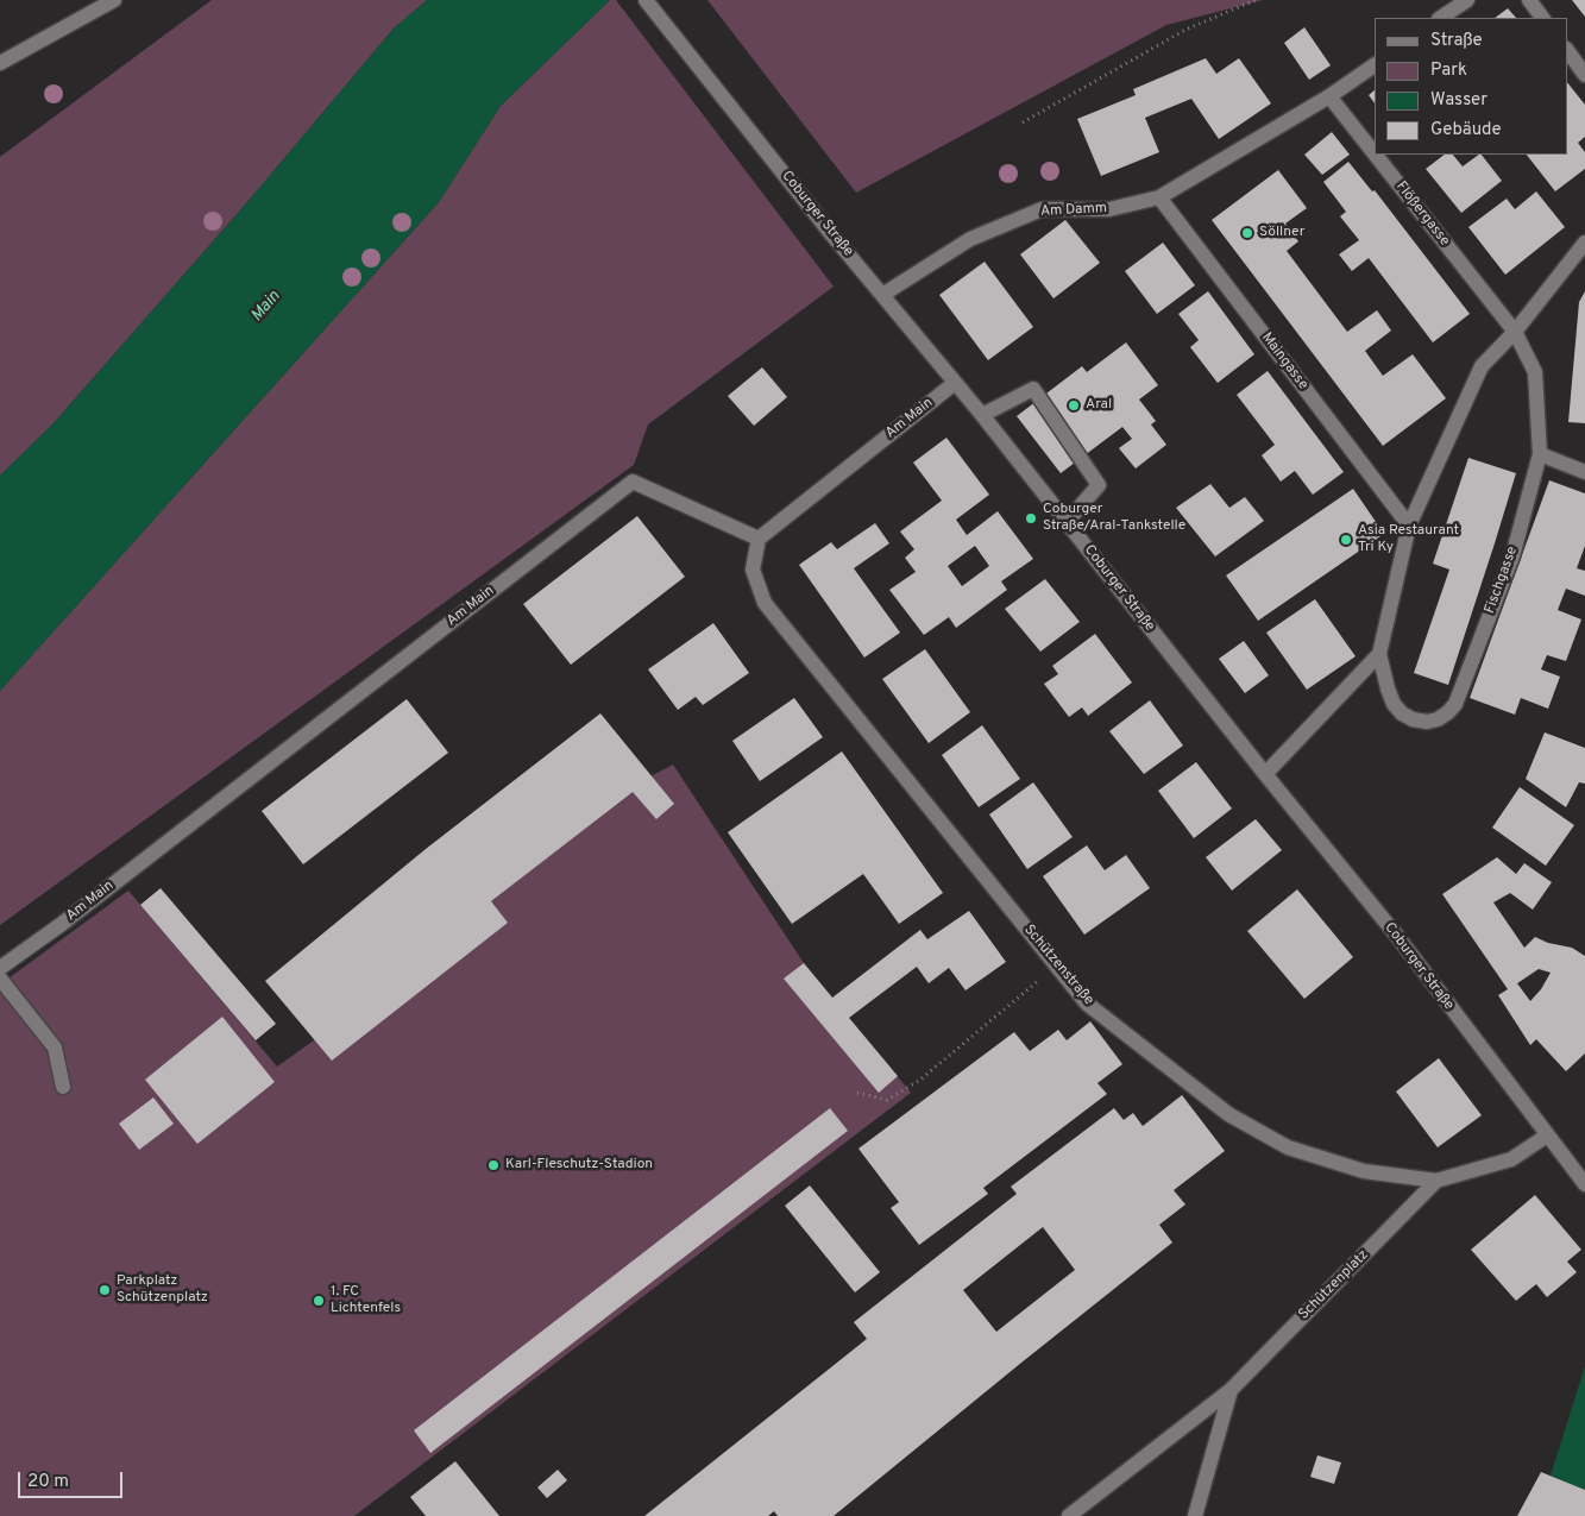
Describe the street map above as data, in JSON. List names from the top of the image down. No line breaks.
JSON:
{"streets":{"street":["Am Damm","Coburger Straße","Flößergasse","Maingasse","Am Main","Fischgasse","Schützenstraße","Schützenplatz"]},"crossings":[["Am Damm","Coburger Straße"],["Am Damm","Flößergasse"],["Am Damm","Maingasse"],["Coburger Straße","Am Main"],["Coburger Straße","Schützenstraße"],["Flößergasse","Fischgasse"],["Maingasse","Fischgasse"],["Am Main","Schützenstraße"],["Schützenstraße","Schützenplatz"]],"water":["Main"],"places":["Söllner","Aral","Coburger Straße/Aral-Tankstelle","Asia Restaurant Tri Ky","Karl-Fleschutz-Stadion","Parkplatz Schützenplatz","1. FC Lichtenfels"],"legend":["Straße","Park","Wasser","Gebäude"],"scale_bar":"20 m"}
